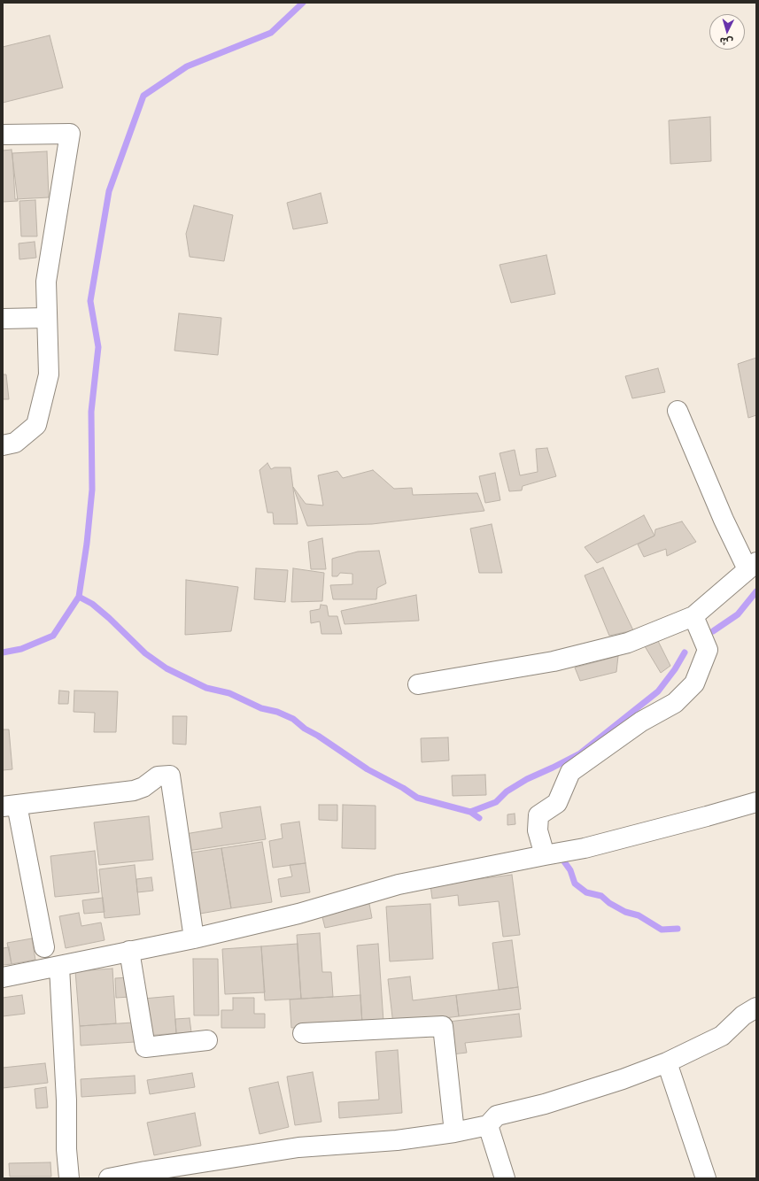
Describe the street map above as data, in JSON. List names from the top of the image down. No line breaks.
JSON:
{"north":"bottom"}
